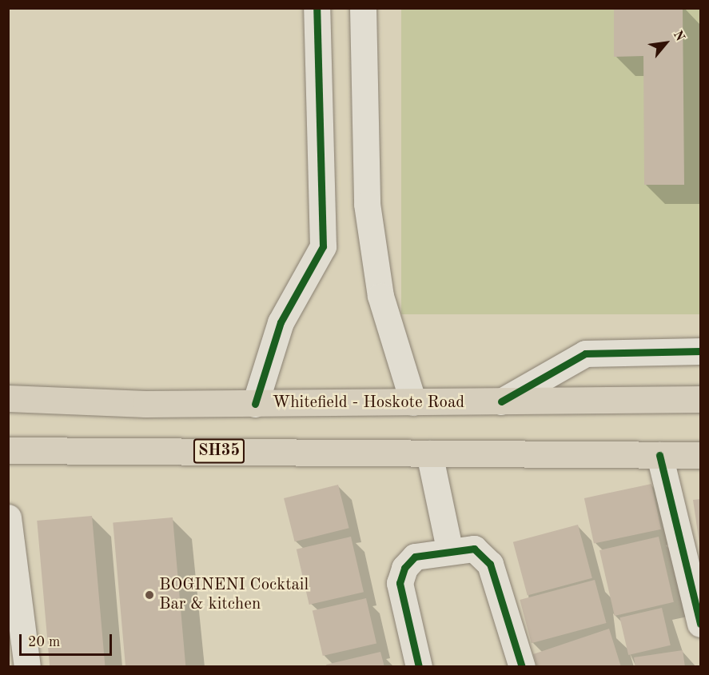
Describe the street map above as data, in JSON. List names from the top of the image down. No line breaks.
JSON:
{"streets":{"main road":["Whitefield - Hoskote Road","SH35"]},"places":["BOGINENI Cocktail Bar & kitchen"],"scale_bar":"20 m","north":"top right"}
